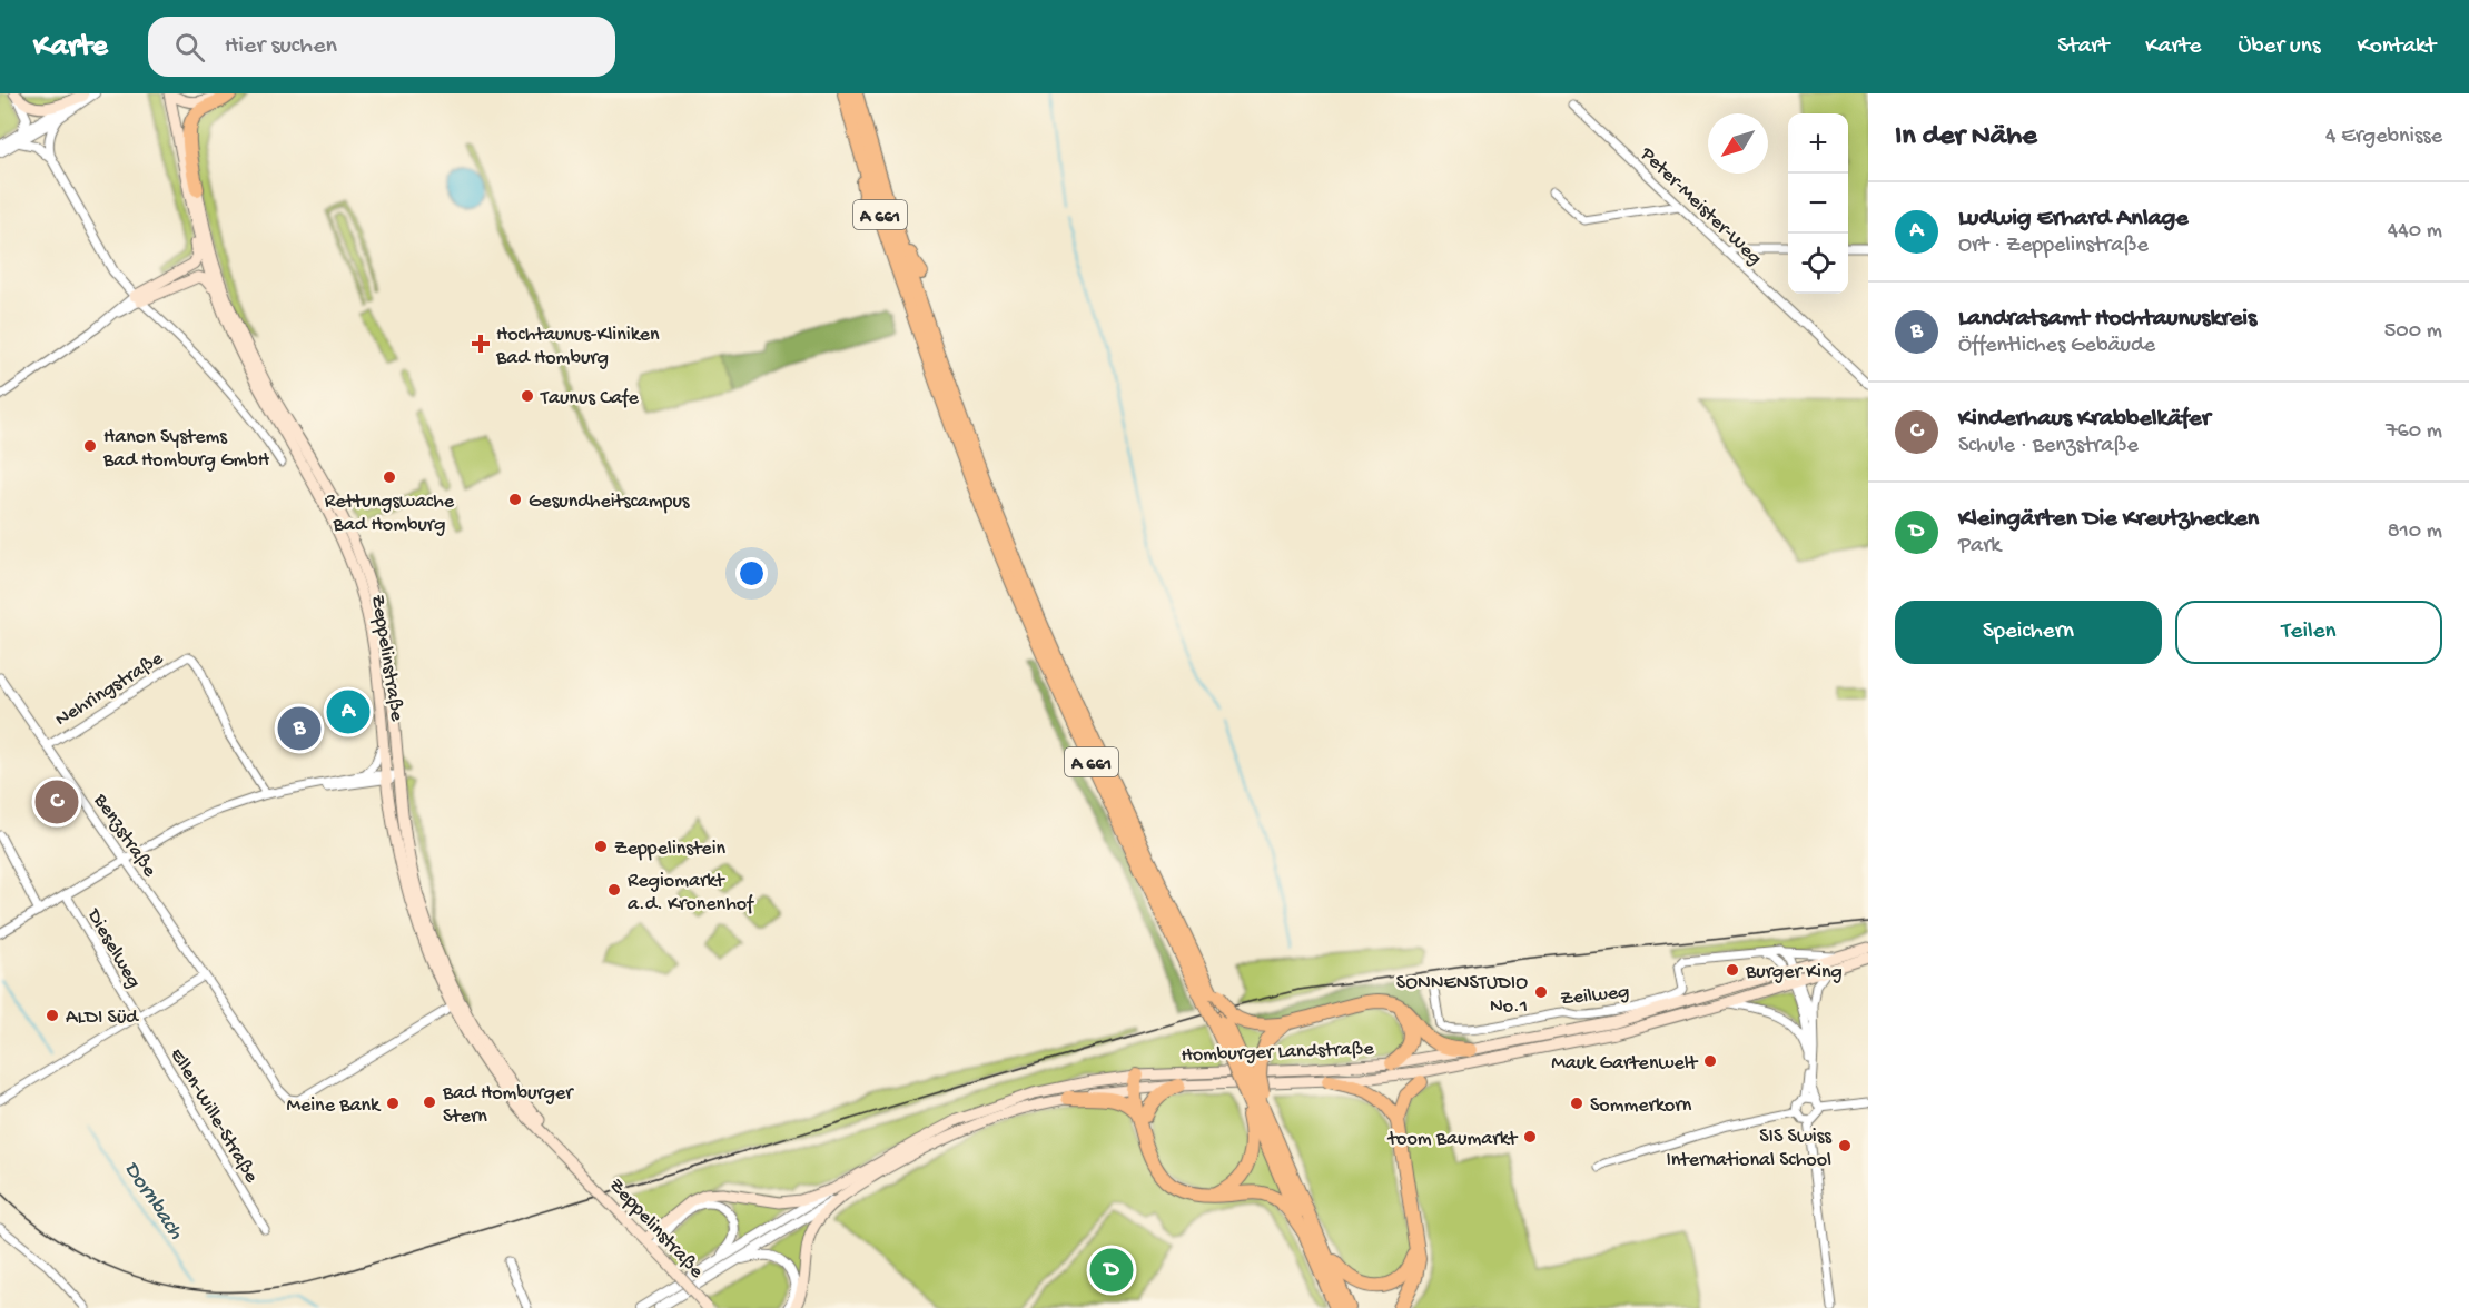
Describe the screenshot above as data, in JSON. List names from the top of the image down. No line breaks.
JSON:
{"streets":{"highway":["A 661"],"main road":["Zeppelinstraße","Homburger Landstraße"],"street":["Peter-Meister-Weg","Nehringstraße","Benzstraße","Dieselweg","Zeilweg","Ellen-Wille-Straße"]},"crossings":[["Zeppelinstraße","Benzstraße"],["Nehringstraße","Benzstraße"],["Dieselweg","Ellen-Wille-Straße"],["Zeilweg","Homburger Landstraße"]],"water":["Dornbach"],"places":{"health":["Hochtaunus-Kliniken Bad Homburg"],"other":["Taunus Cafe","Hanon Systems Bad Homburg GmbH","Rettungswache Bad Homburg","Gesundheitscampus","Zeppelinstein","Regiomarkt a.d. Kronenhof","Burger King","SONNENSTUDIO No.1","ALDI Süd","Mauk Gartenwelt","Bad Homburger Stern","Meine Bank","Sommerkorn","toom Baumarkt","SIS Swiss International School"]},"north":"bottom left","page":{"header":"Karte","search":"Hier suchen","nav":["Start","Karte","Über uns","Kontakt"],"heading":["In der Nähe","4 Ergebnisse"],"map_buttons":["+","−"],"list":[{"mark":"A","name":"Ludwig Erhard Anlage","note":"Ort · Zeppelinstraße","value":"440 m"},{"mark":"B","name":"Landratsamt Hochtaunuskreis","note":"Öffentliches Gebäude","value":"500 m"},{"mark":"C","name":"Kinderhaus Krabbelkäfer","note":"Schule · Benzstraße","value":"760 m"},{"mark":"D","name":"Kleingärten Die Kreutzhecken","note":"Park","value":"810 m"}],"buttons":["Speichern","Teilen"],"pins":["A","B","C","D"]}}
